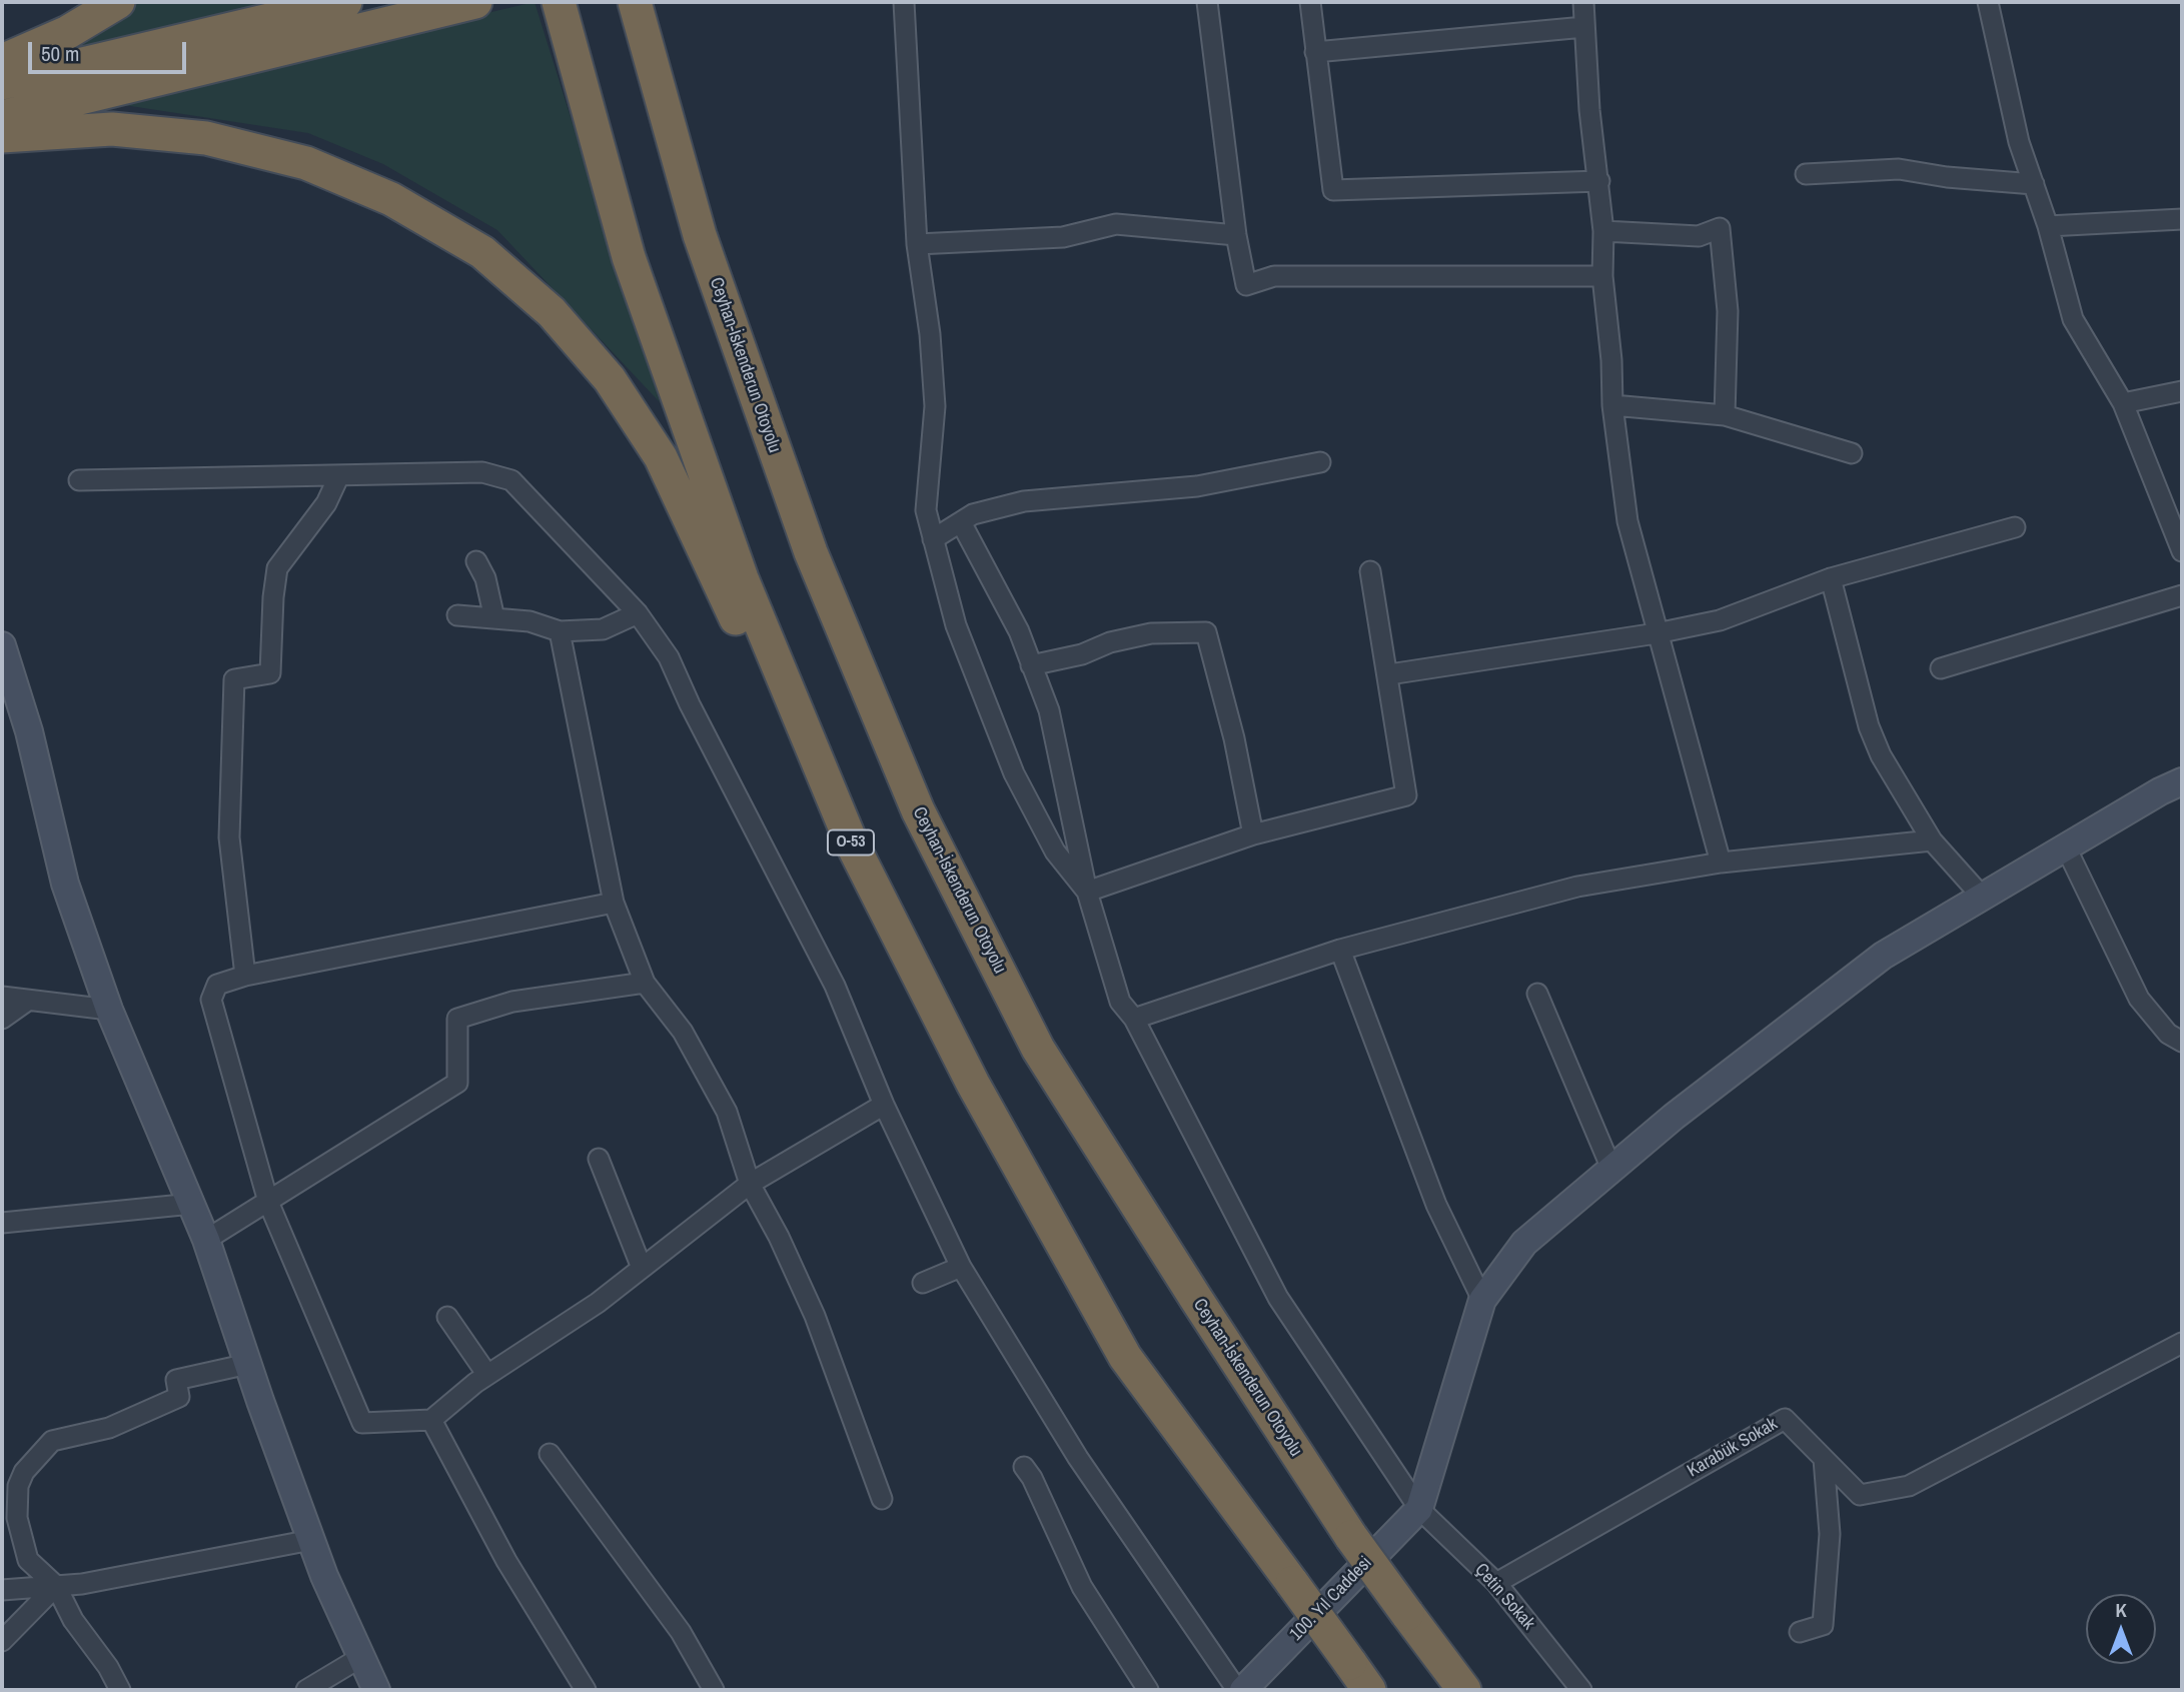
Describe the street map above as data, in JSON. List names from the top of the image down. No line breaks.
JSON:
{"streets":{"highway":["Ceyhan-İskenderun Otoyolu","O-53"],"street":["Karabük Sokak","Çetin Sokak","100. Yıl Caddesi"]},"crossings":[["Karabük Sokak","Çetin Sokak"],["Çetin Sokak","100. Yıl Caddesi"]],"scale_bar":"50 m","north":"top"}
